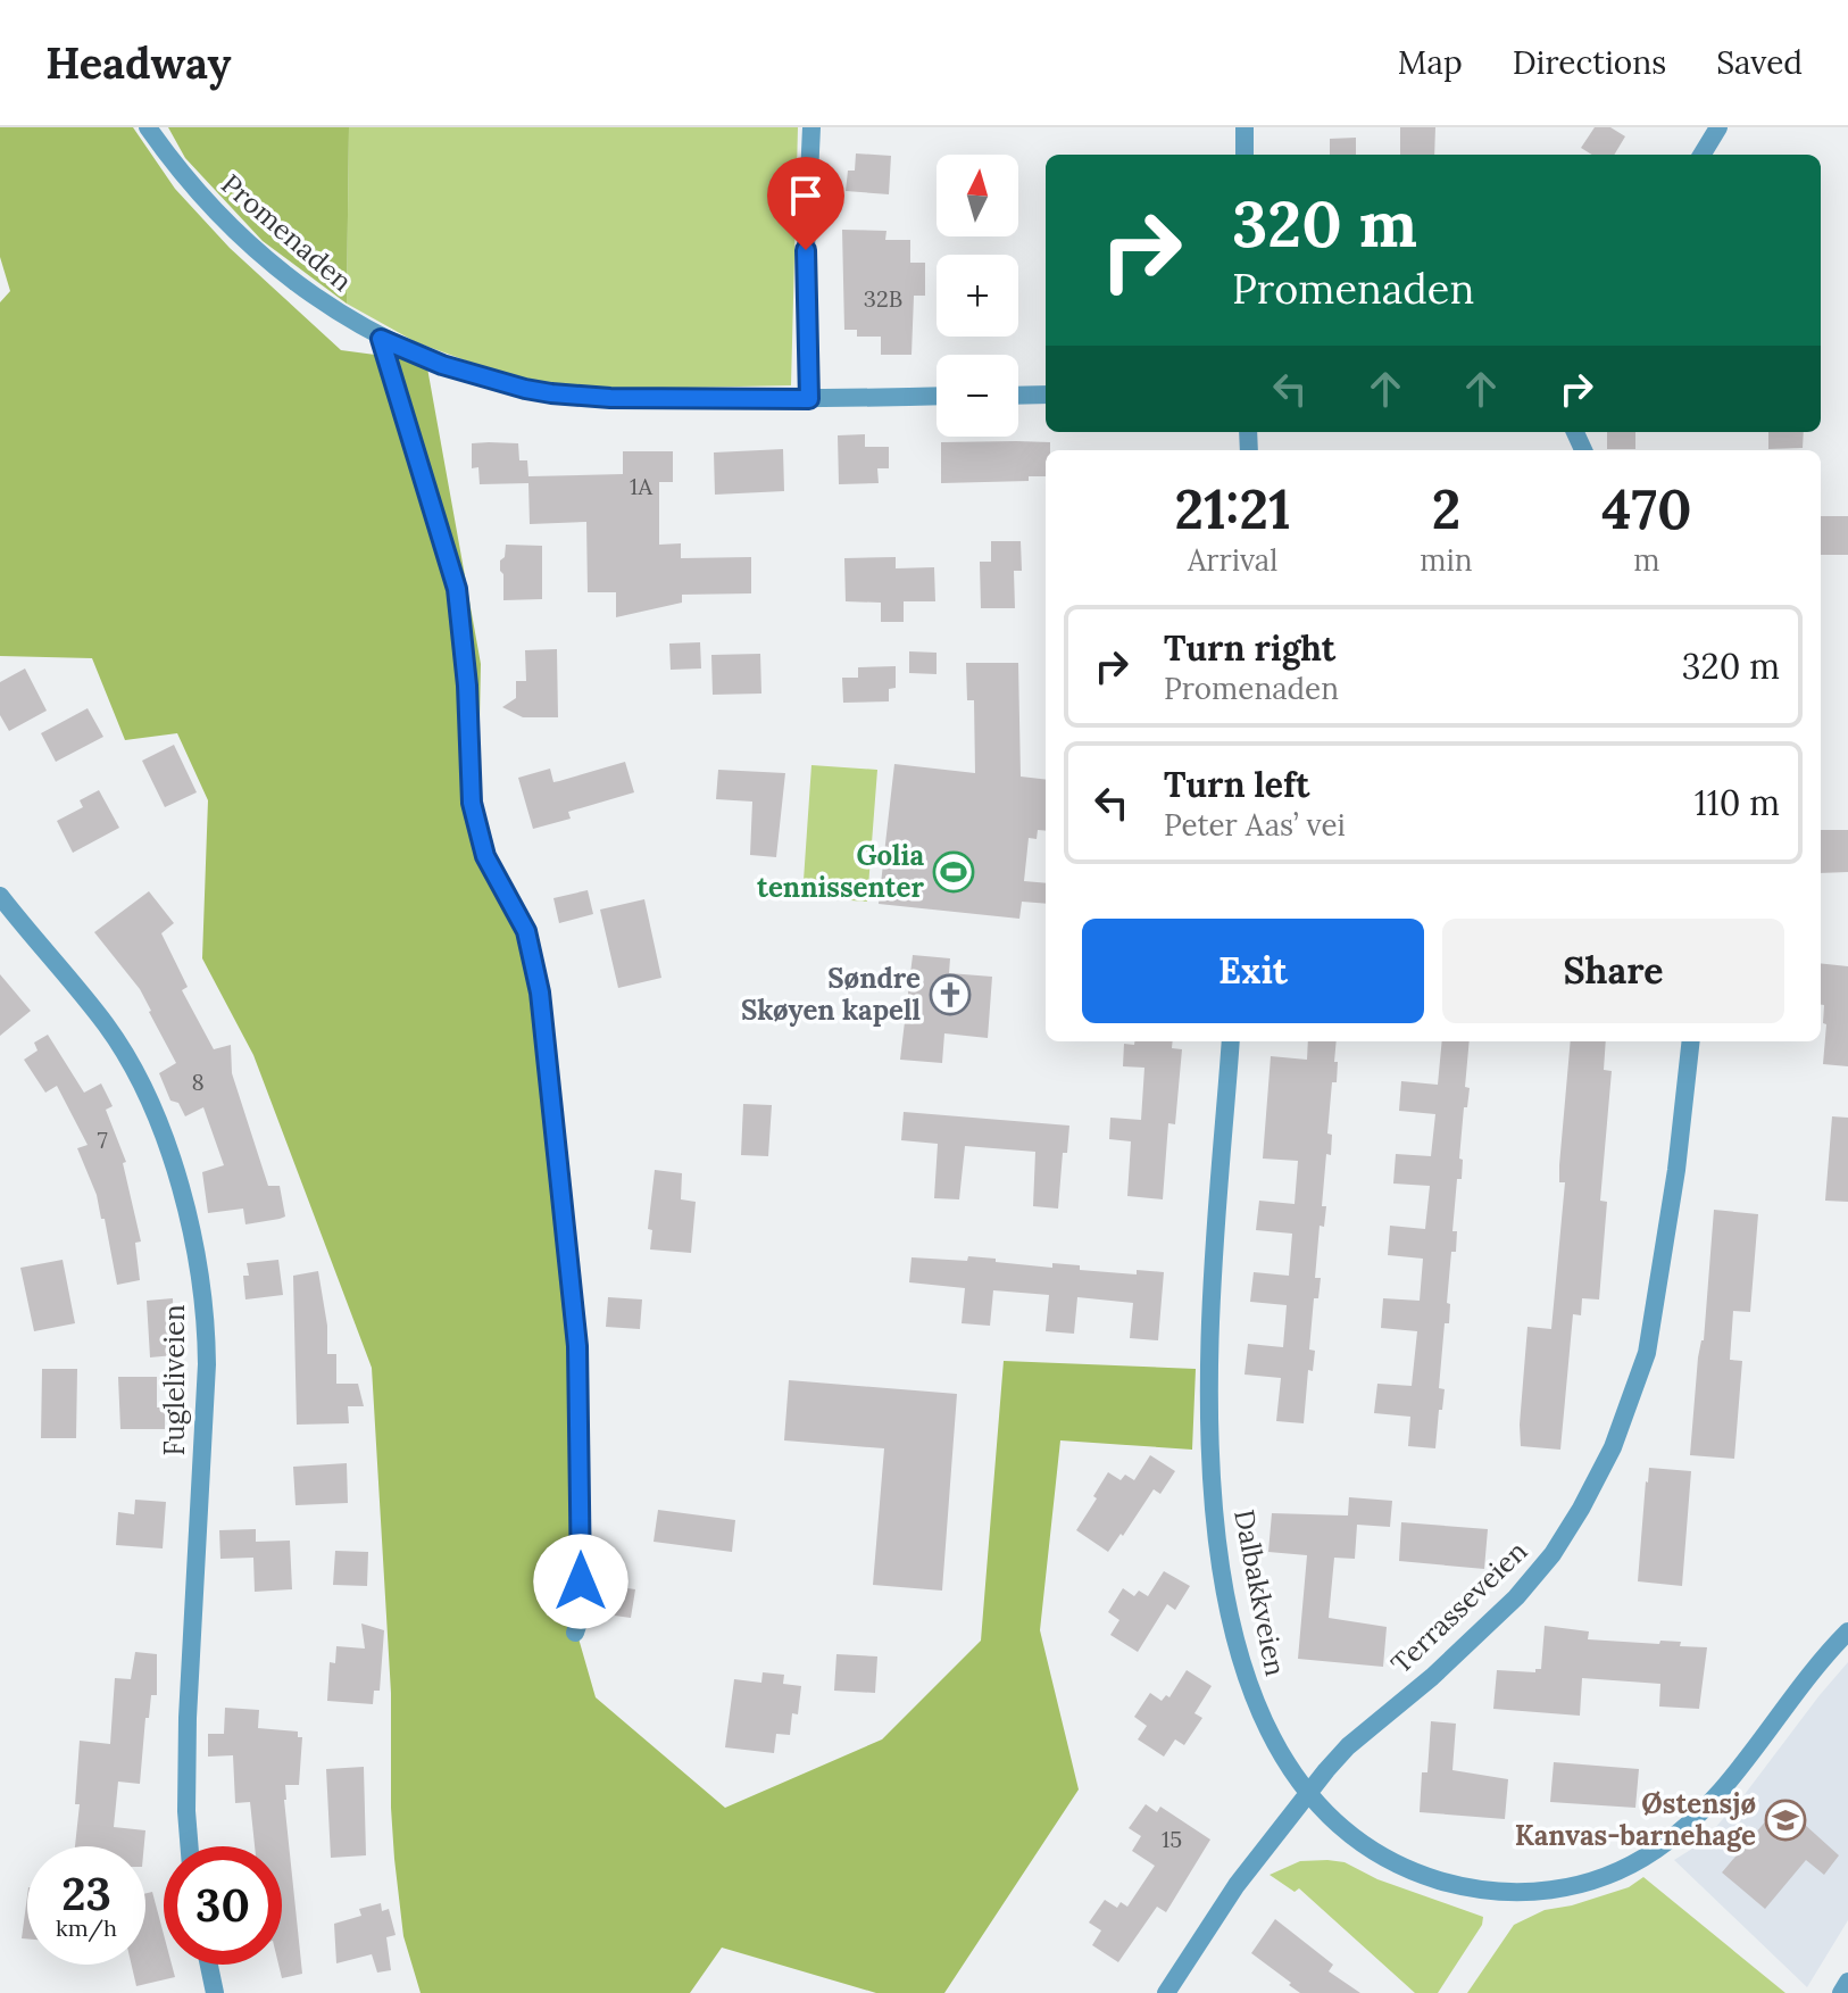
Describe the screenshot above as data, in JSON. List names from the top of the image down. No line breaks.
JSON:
{"streets":{"street":["Promenaden","Fugleliveien","Dalbakkveien","Terrasseveien"]},"crossings":[["Dalbakkveien","Terrasseveien"]],"places":{"sports":["Golia tennissenter"],"church":["Søndre Skøyen kapell"],"school or university":["Østensjø Kanvas-barnehage"]},"house_numbers":["32B","1A","8","7","15"],"north":"top","page":{"header":"Headway","nav":["Map","Directions","Saved"],"map_buttons":["+","−"],"turn":["320 m","Promenaden"],"eta":["21:21","Arrival","2","min","470","m"],"list":[{"name":"Turn right","note":"Promenaden","value":"320 m"},{"name":"Turn left","note":"Peter Aas’ vei","value":"110 m"}],"buttons":["Exit","Share"],"speed":"23 km/h","limit":"30"}}
